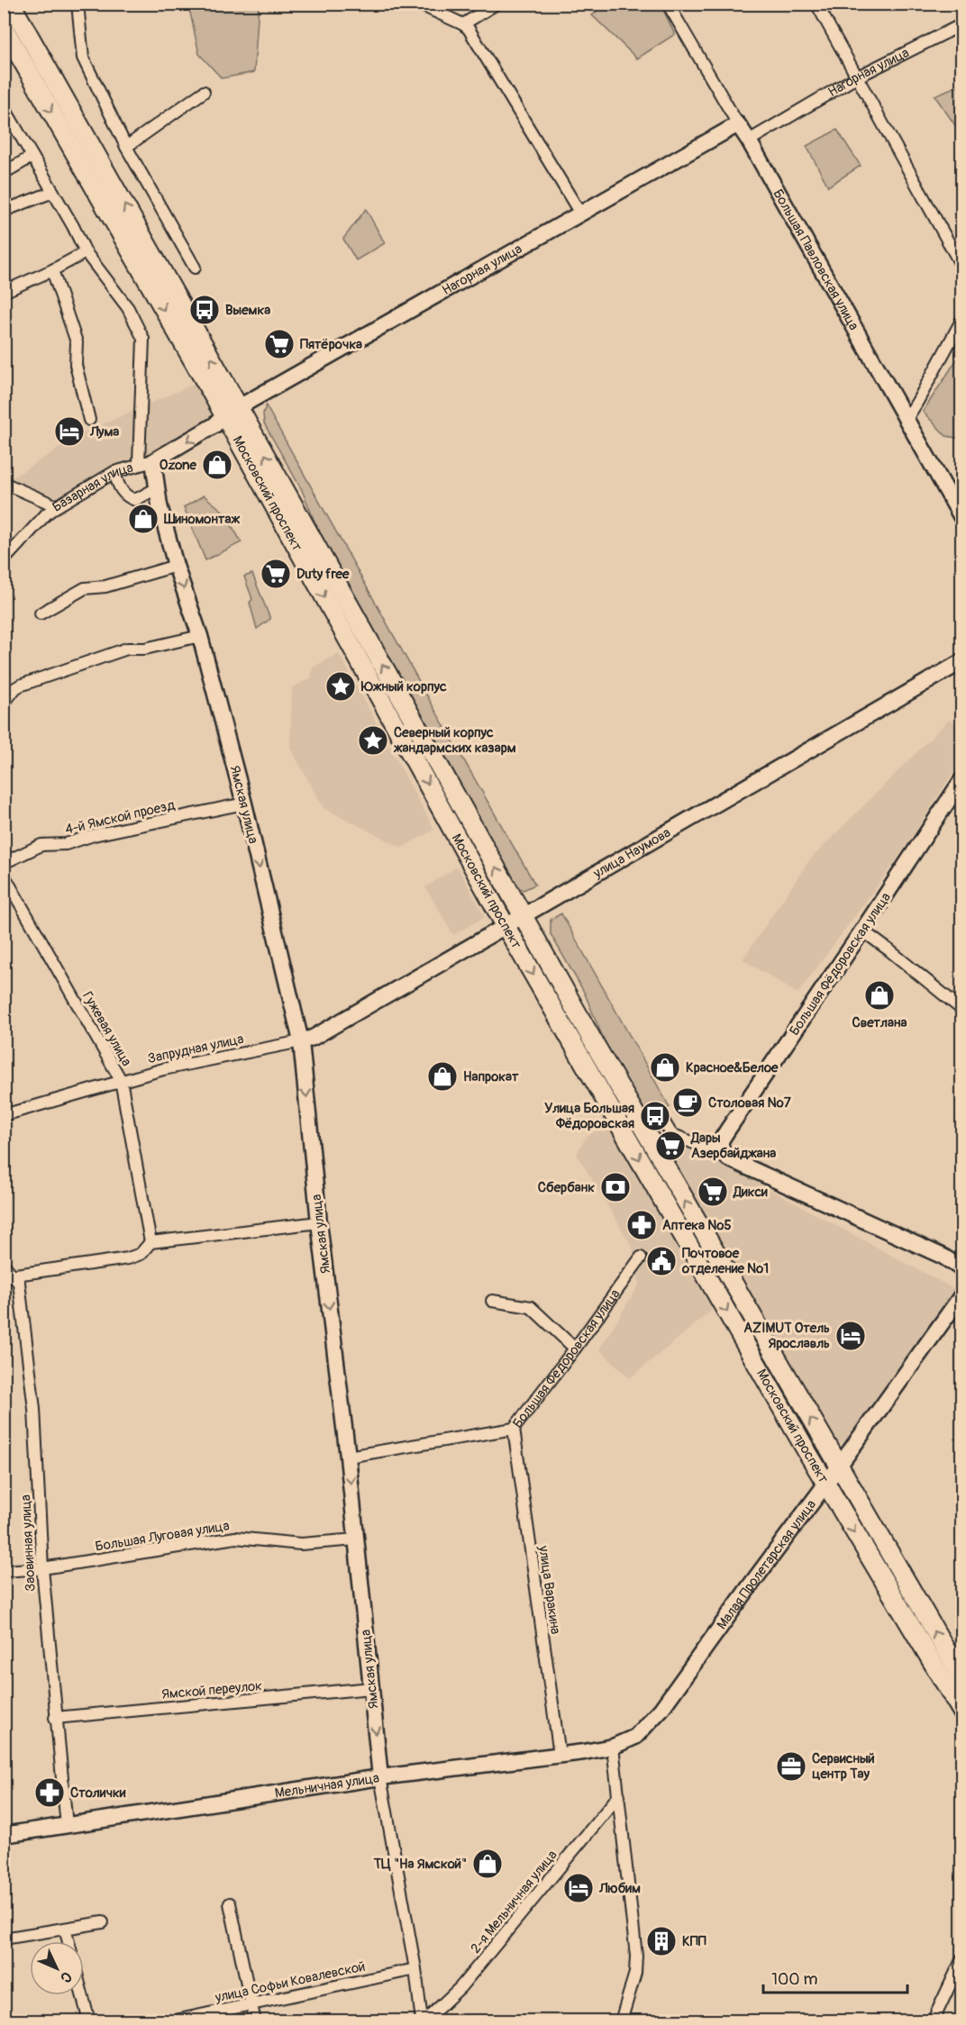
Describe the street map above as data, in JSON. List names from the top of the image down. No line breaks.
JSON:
{"streets":{"main road":["Московский проспект"],"street":["Нагорная улица","Большая Павловская улица","Базарная улица","Ямская улица","4-й Ямской проезд","улица Наумова","Большая Фёдоровская улица","Гужевая улица","Запрудная улица","Большая Луговая улица","Заовинная улица","Малая Пролетарская улица","улица Варакина","Ямской переулок","Мельничная улица","2-я Мельничная улица","улица Софьи Ковалевской"]},"crossings":[["Нагорная улица","Большая Павловская улица"],["Нагорная улица","Базарная улица"],["Нагорная улица","Московский проспект"],["Базарная улица","Московский проспект"],["Базарная улица","Ямская улица"],["Московский проспект","улица Наумова"],["Московский проспект","Малая Пролетарская улица"],["Ямская улица","4-й Ямской проезд"],["Ямская улица","улица Наумова"],["Ямская улица","Большая Фёдоровская улица"],["Ямская улица","Запрудная улица"],["Ямская улица","Большая Луговая улица"],["Ямская улица","Ямской переулок"],["Ямская улица","Мельничная улица"],["Ямская улица","2-я Мельничная улица"],["Ямская улица","улица Софьи Ковалевской"],["улица Наумова","Запрудная улица"],["Большая Фёдоровская улица","улица Варакина"],["Гужевая улица","Запрудная улица"],["Большая Луговая улица","Заовинная улица"],["Заовинная улица","Ямской переулок"],["Заовинная улица","Мельничная улица"],["Малая Пролетарская улица","Мельничная улица"],["улица Варакина","Мельничная улица"]],"one_way":["Ямская улица"],"places":{"bus stop":["Выемка","Улица Большая Фёдоровская"],"supermarket":["Пятёрочка","Duty free","Дары Азербайджана","Дикси"],"hotel":["Лума","AZIMUT Отель Ярославль","Любим"],"shop":["Ozone","Шиномонтаж","Светлана","Красное&Белое","Напрокат","ТЦ \"На Ямской\""],"place":["Южный корпус","Северный корпус жандармских казарм"],"cafe":["Столовая №7"],"bank":["Сбербанк"],"pharmacy":["Аптека №5","Столички"],"public building":["Почтовое отделение №1"],"office":["Сервисный центр Тау"],"building":["КПП"]},"scale_bar":"100 m","north":"bottom right"}
